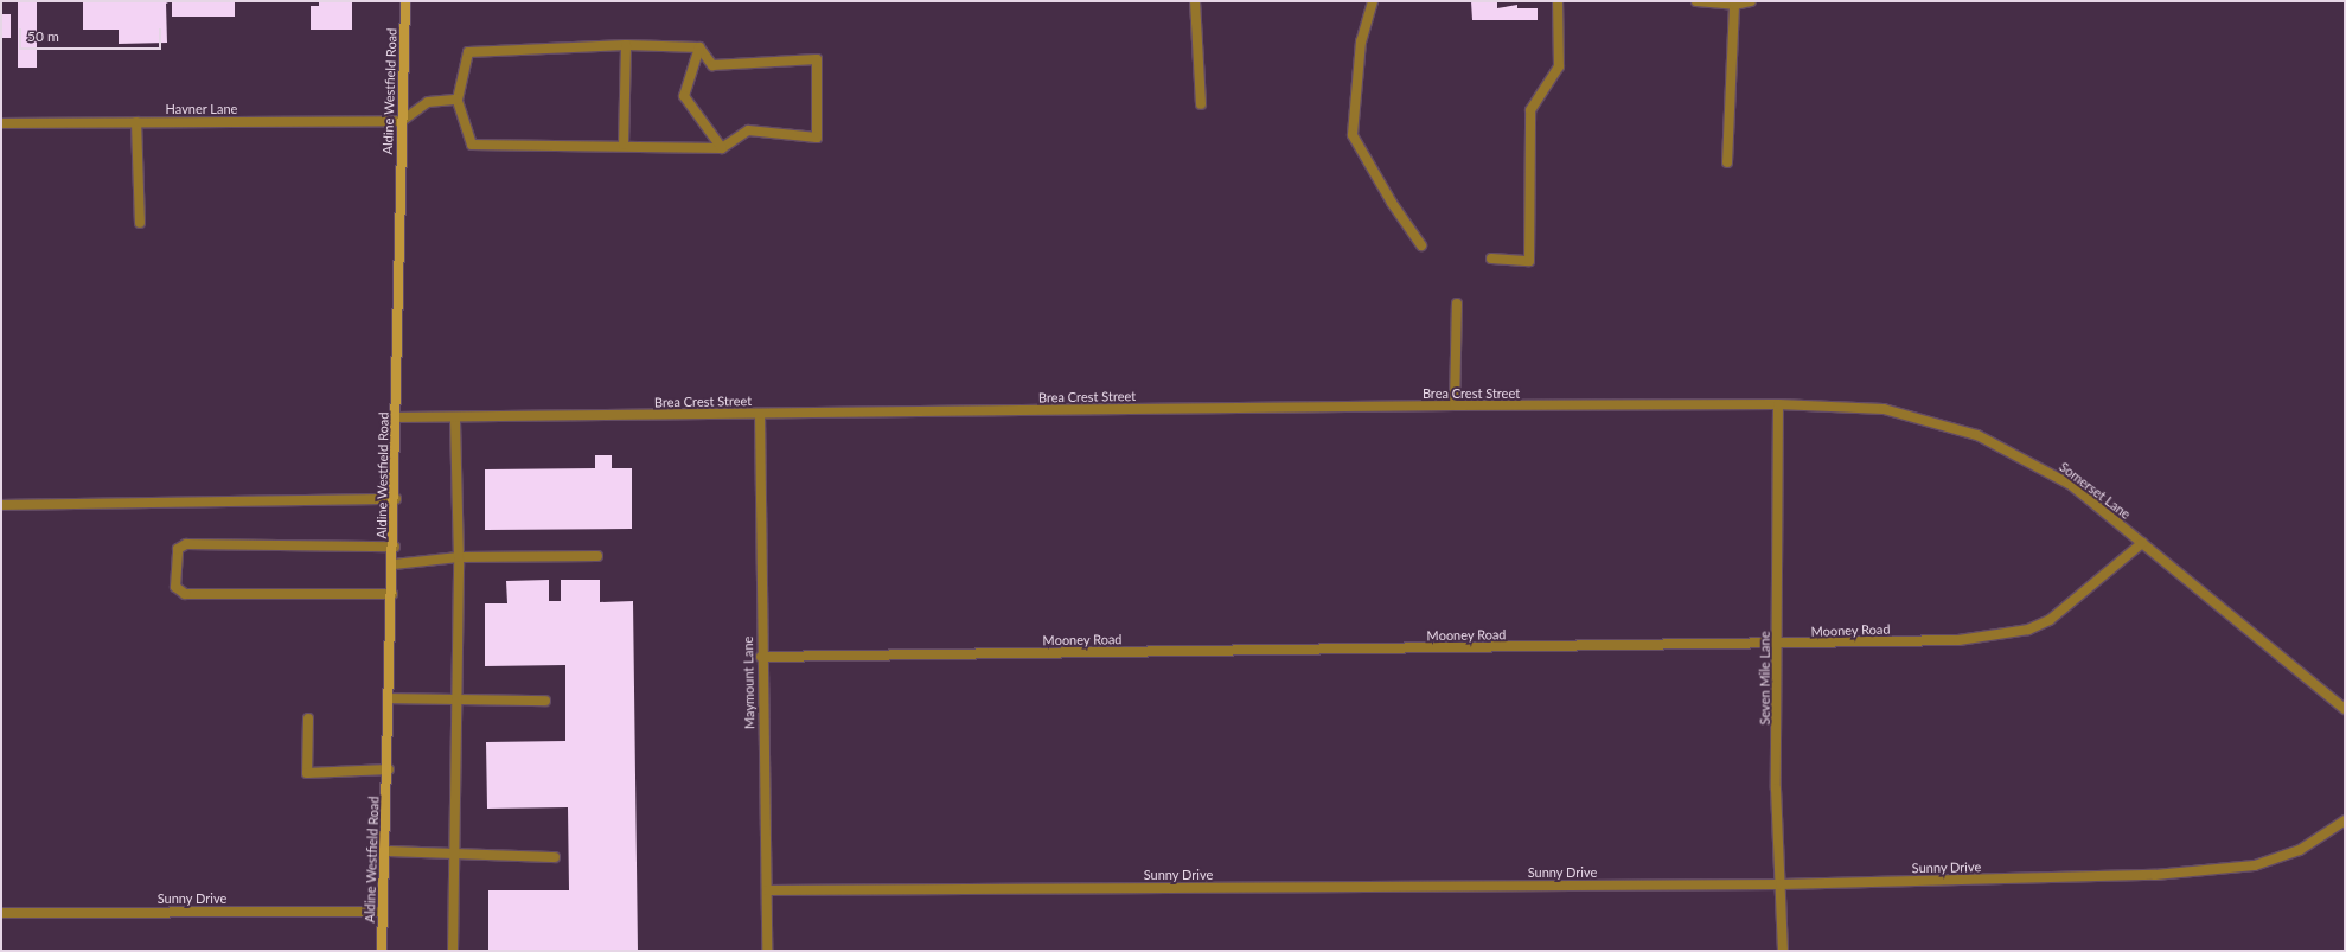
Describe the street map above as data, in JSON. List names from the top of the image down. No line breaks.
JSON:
{"streets":{"main road":["Aldine Westfield Road"],"street":["Havner Lane","Brea Crest Street","Somerset Lane","Mooney Road","Seven Mile Lane","Maymount Lane","Sunny Drive"]},"crossings":[["Aldine Westfield Road","Havner Lane"],["Aldine Westfield Road","Brea Crest Street"],["Aldine Westfield Road","Sunny Drive"],["Brea Crest Street","Somerset Lane"],["Brea Crest Street","Seven Mile Lane"],["Brea Crest Street","Maymount Lane"],["Somerset Lane","Mooney Road"],["Somerset Lane","Seven Mile Lane"],["Mooney Road","Seven Mile Lane"],["Mooney Road","Maymount Lane"],["Seven Mile Lane","Sunny Drive"],["Maymount Lane","Sunny Drive"]],"scale_bar":"50 m"}
